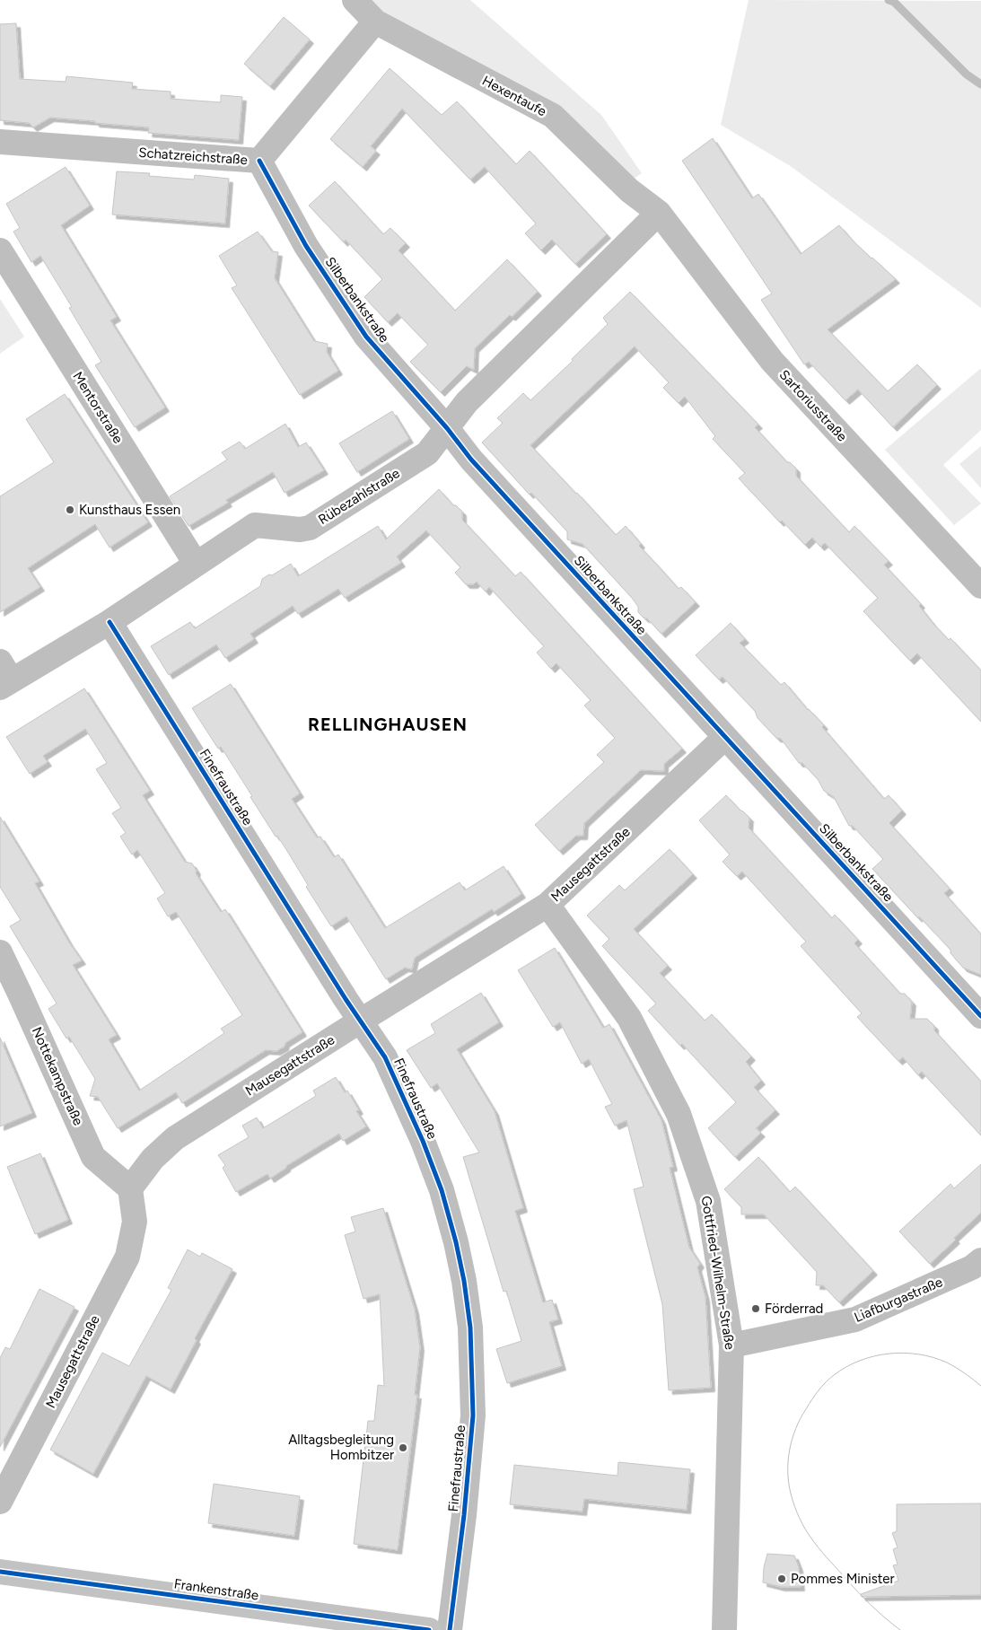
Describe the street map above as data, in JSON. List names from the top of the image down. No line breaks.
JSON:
{"streets":{"main road":["Frankenstraße"],"street":["Hexentaufe","Schatzreichstraße","Silberbankstraße","Sartoriusstraße","Mentorstraße","Rübezahlstraße","Finefraustraße","Mausegattstraße","Nottekampstraße","Gottfried-Wilhelm-Straße","Liafburgastraße"]},"crossings":[["Hexentaufe","Schatzreichstraße"],["Hexentaufe","Sartoriusstraße"],["Hexentaufe","Rübezahlstraße"],["Schatzreichstraße","Silberbankstraße"],["Silberbankstraße","Rübezahlstraße"],["Silberbankstraße","Mausegattstraße"],["Sartoriusstraße","Rübezahlstraße"],["Mentorstraße","Rübezahlstraße"],["Rübezahlstraße","Finefraustraße"],["Finefraustraße","Mausegattstraße"],["Mausegattstraße","Nottekampstraße"],["Mausegattstraße","Gottfried-Wilhelm-Straße"],["Gottfried-Wilhelm-Straße","Liafburgastraße"]],"districts":["RELLINGHAUSEN"],"places":["Kunsthaus Essen","Förderrad","Alltagsbegleitung Hombitzer","Pommes Minister"]}
